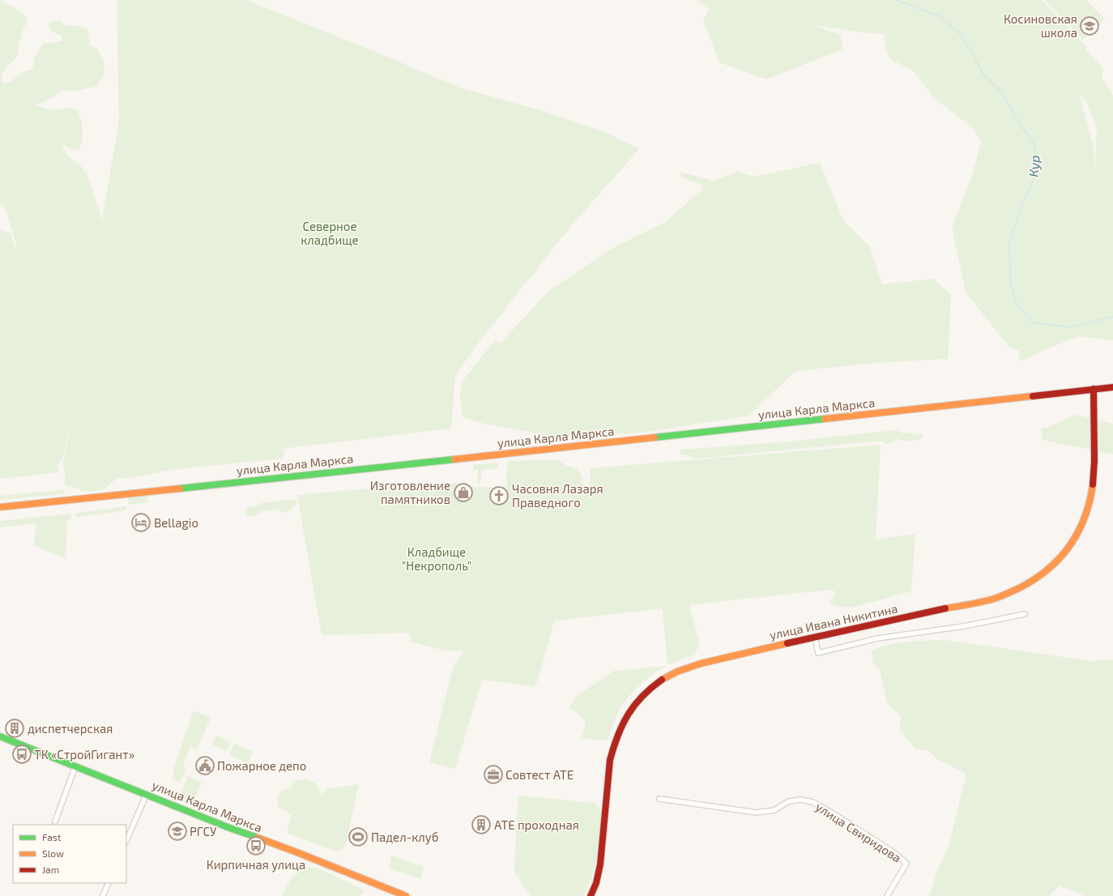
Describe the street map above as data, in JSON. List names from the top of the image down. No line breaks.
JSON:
{"streets":{"main road":["улица Карла Маркса","улица Ивана Никитина"],"street":["улица Свиридова"]},"crossings":[["улица Карла Маркса","улица Ивана Никитина"]],"water":["Кур"],"parks":["Северное кладбище","Кладбище \"Некрополь\""],"places":{"school or university":["Косиновская школа","РГСУ"],"shop":["Изготовление памятников"],"church":["Часовня Лазаря Праведного"],"hotel":["Bellagio"],"building":["диспетчерская","АТЕ проходная"],"bus stop":["ТК «СтройГигант»","Кирпичная улица"],"public building":["Пожарное депо"],"office":["Совтест АТЕ"],"sports":["Падел-клуб"]},"legend":["Fast","Slow","Jam"]}
